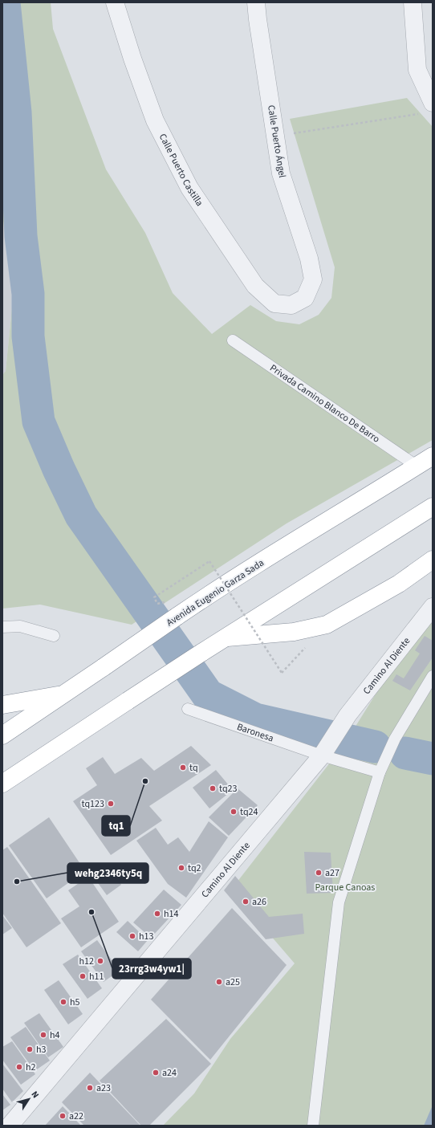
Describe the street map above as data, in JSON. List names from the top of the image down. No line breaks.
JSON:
{"streets":{"highway":["Avenida Eugenio Garza Sada"],"street":["Calle Puerto Ángel","Calle Puerto Castilla","Camino Al Diente"],"lane":["Privada Camino Blanco De Barro","Baronesa"]},"crossings":[["Calle Puerto Ángel","Calle Puerto Castilla"],["Privada Camino Blanco De Barro","Avenida Eugenio Garza Sada"],["Camino Al Diente","Baronesa"]],"parks":["Parque Canoas"],"places":["tq","tq1","tq23","tq123","tq24","tq2","a27","wehg2346ty5q","a26","23rrg3w4yw1|","h14","h13","h12","h11","a25","h5","h4","h3","h2","a24","a23","a22"],"north":"top right"}
